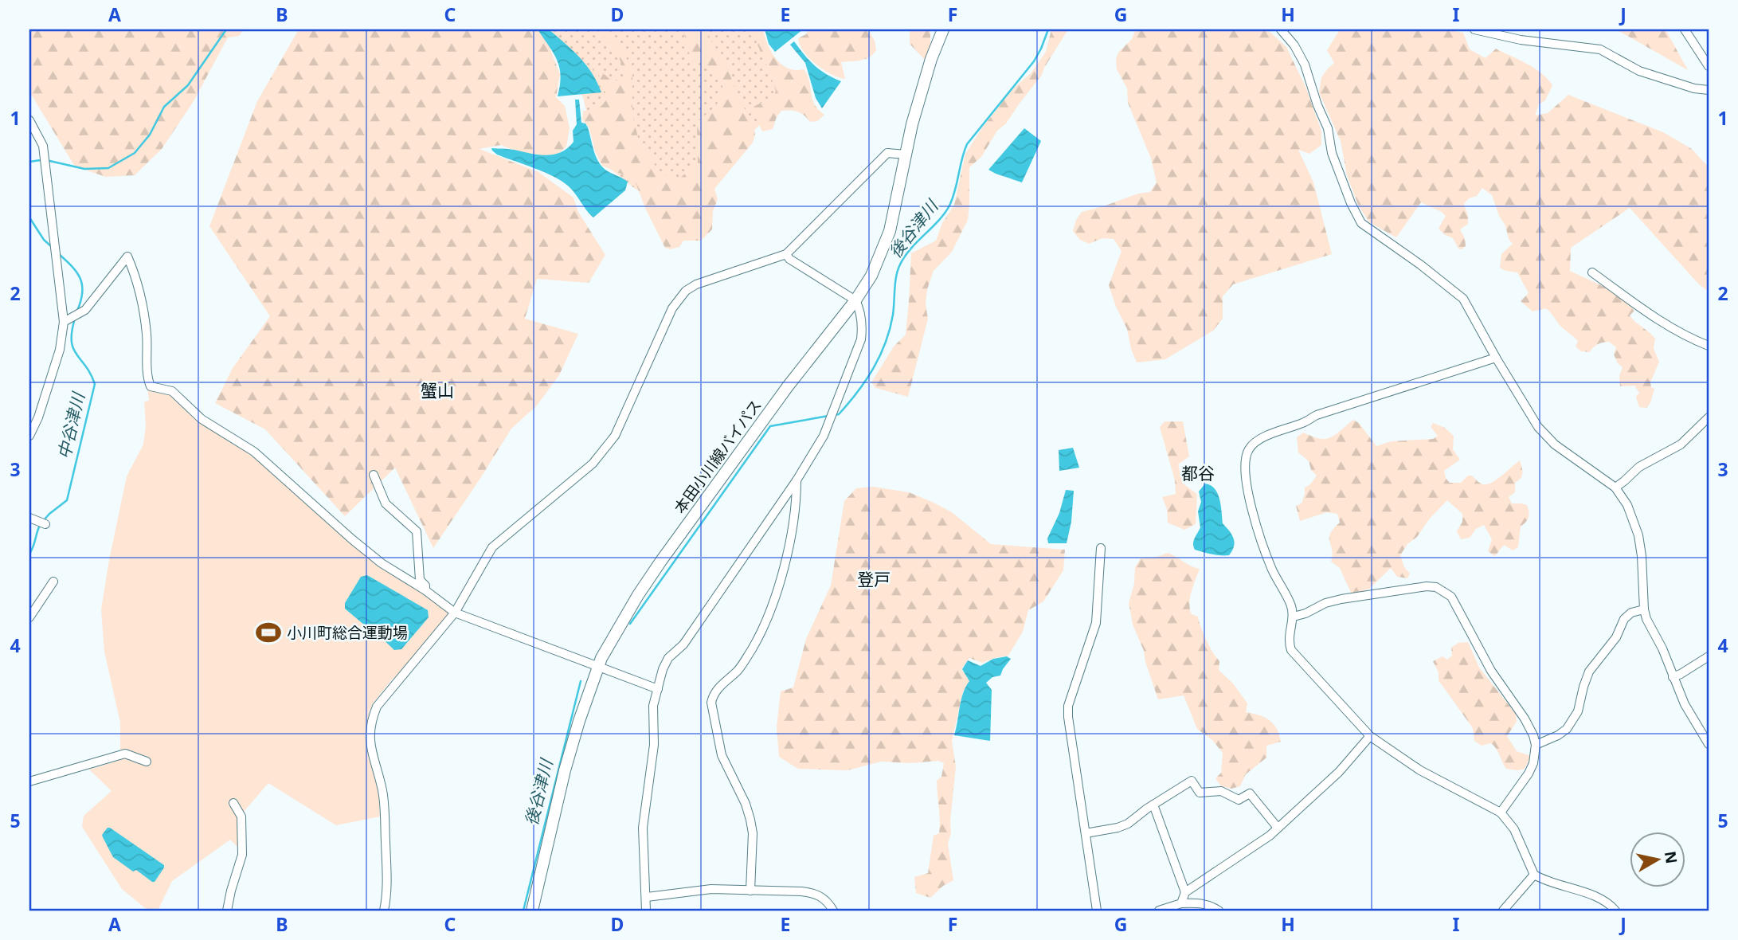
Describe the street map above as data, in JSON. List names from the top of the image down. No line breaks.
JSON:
{"streets":{"street":["本田小川線バイパス"]},"districts":["蟹山","都谷","登戸"],"water":["後谷津川","中谷津川"],"places":{"sports":["小川町総合運動場"]},"north":"right","grid":{"columns":["A","B","C","D","E","F","G","H","I","J"],"rows":["1","2","3","4","5"]}}
